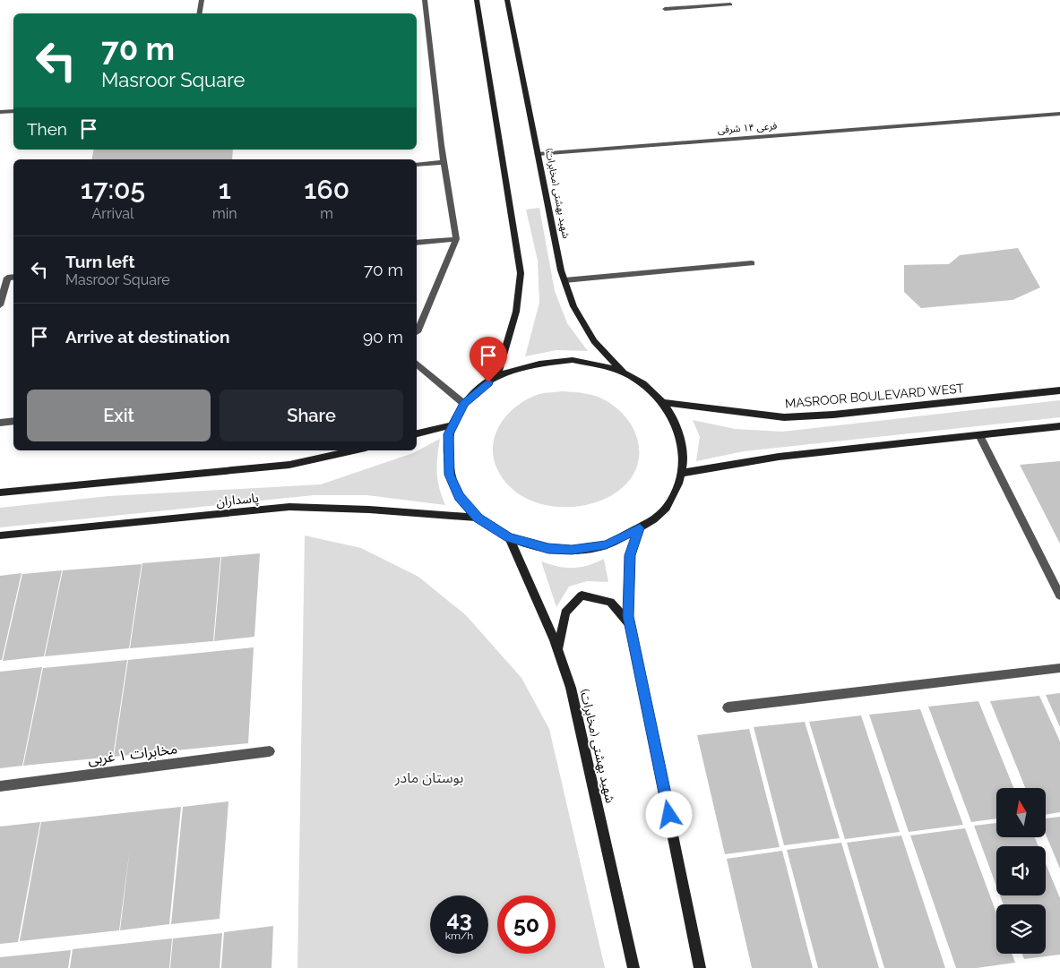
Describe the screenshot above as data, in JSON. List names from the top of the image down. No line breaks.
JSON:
{"streets":{"main road":["شهید بهشتی (مخابرات)","MASROOR BOULEVARD WEST","پاسداران"],"street":["فرعی ۱۴ شرقی","مخابرات ۱ غربی"]},"crossings":[["فرعی ۱۴ شرقی","شهید بهشتی (مخابرات)"]],"parks":["بوستان مادر"],"north":"top","page":{"turn":["70 m","Masroor Square"],"then":"Then","eta":["17:05","Arrival","1","min","160","m"],"list":[{"name":"Turn left","note":"Masroor Square","value":"70 m"},{"name":"Arrive at destination","value":"90 m"}],"buttons":["Exit","Share"],"speed":"43 km/h","limit":"50"}}
